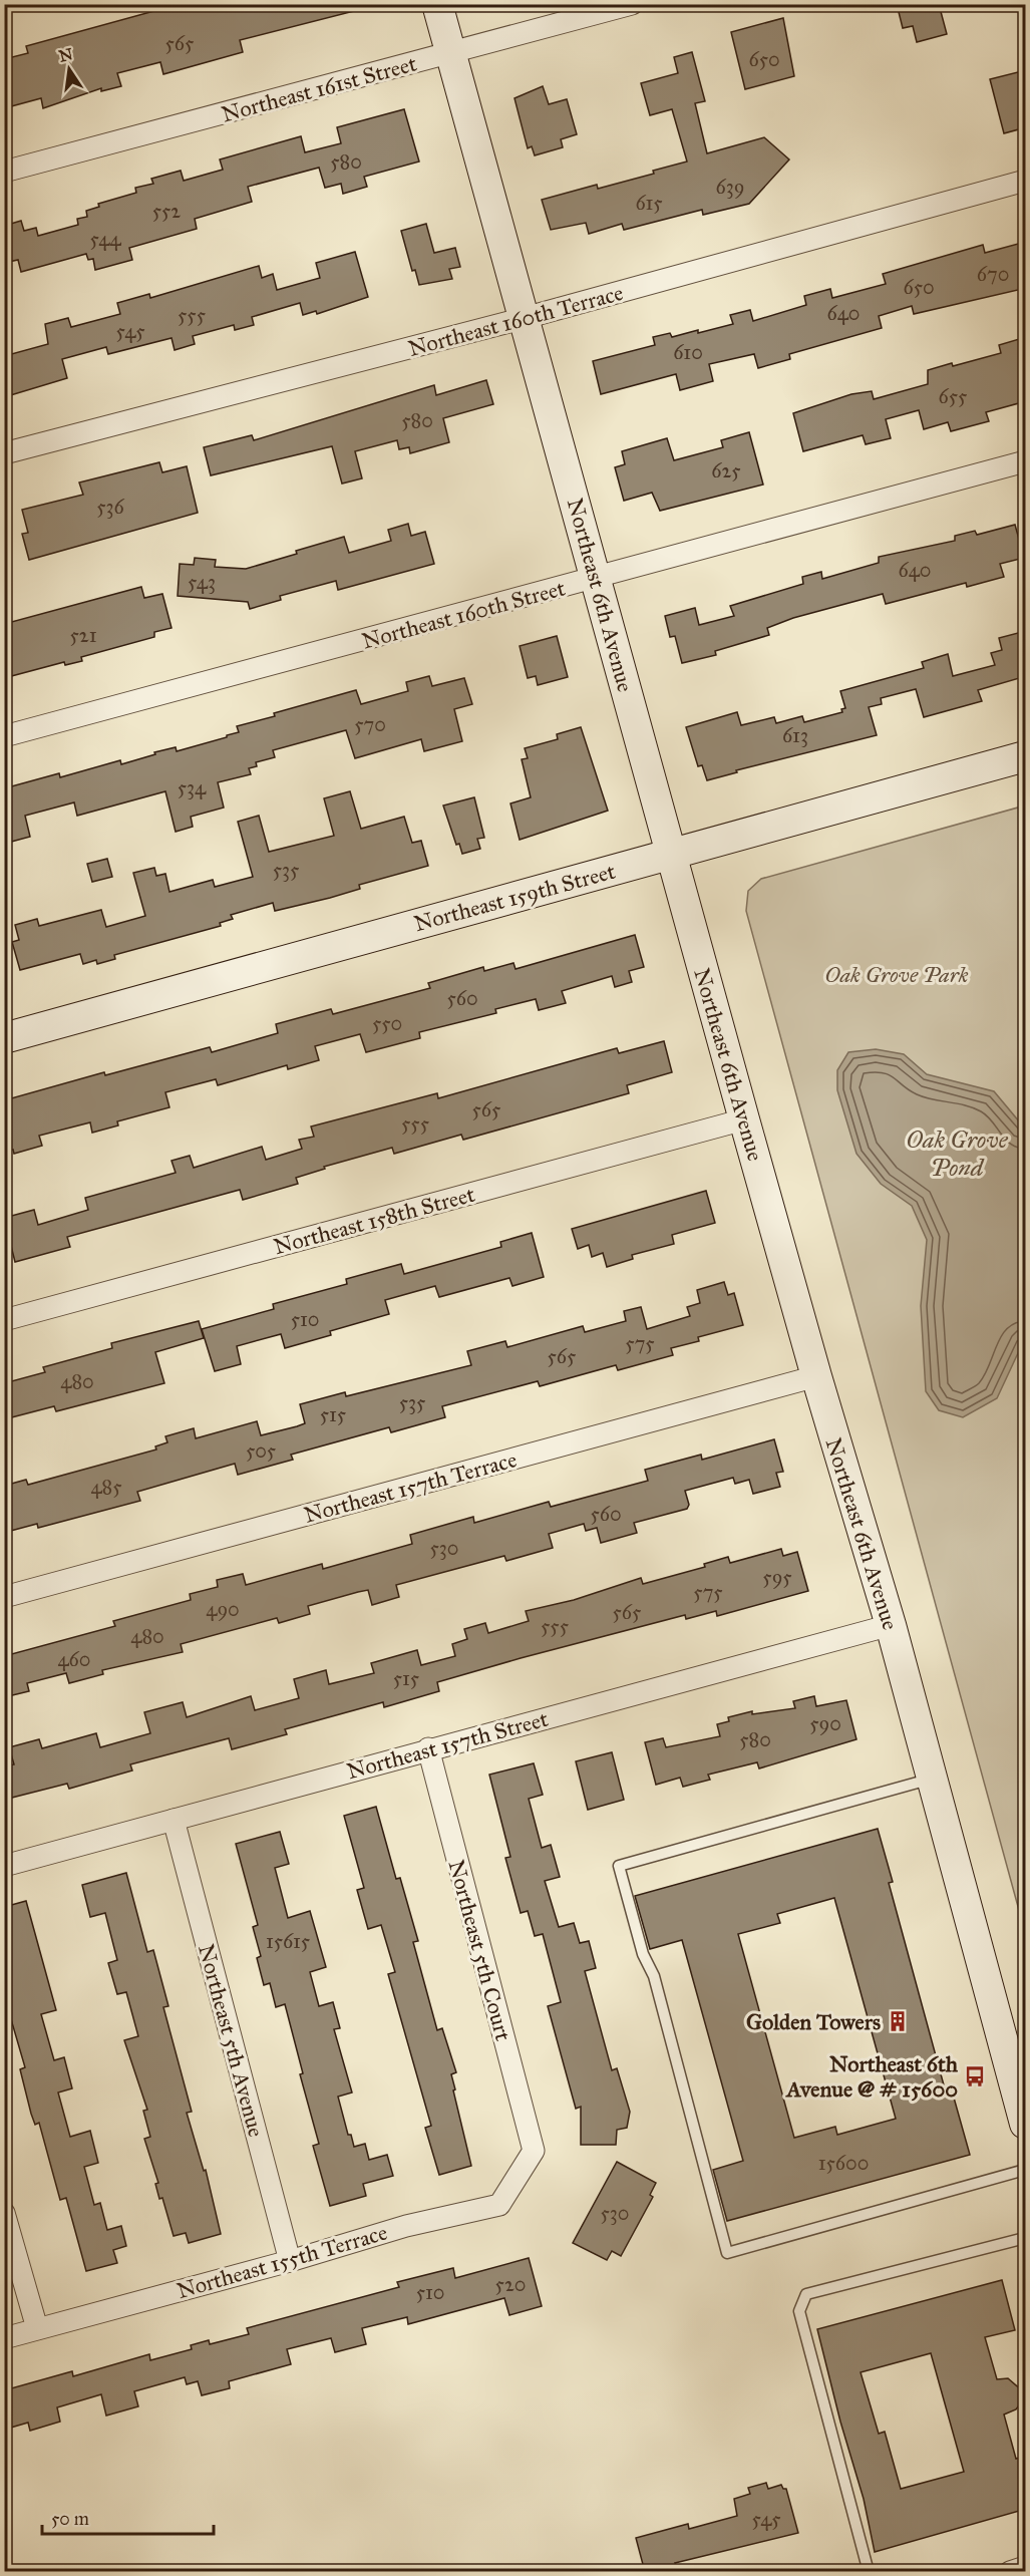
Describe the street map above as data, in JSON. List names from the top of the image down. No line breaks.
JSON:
{"streets":{"main road":["Northeast 6th Avenue","Northeast 159th Street"],"street":["Northeast 161st Street","Northeast 160th Terrace","Northeast 160th Street","Northeast 158th Street","Northeast 157th Terrace","Northeast 157th Street","Northeast 5th Court","Northeast 5th Avenue","Northeast 155th Terrace"]},"crossings":[["Northeast 161st Street","Northeast 6th Avenue"],["Northeast 160th Terrace","Northeast 6th Avenue"],["Northeast 6th Avenue","Northeast 160th Street"],["Northeast 6th Avenue","Northeast 159th Street"],["Northeast 6th Avenue","Northeast 158th Street"],["Northeast 6th Avenue","Northeast 157th Terrace"],["Northeast 6th Avenue","Northeast 157th Street"],["Northeast 157th Street","Northeast 5th Court"],["Northeast 157th Street","Northeast 5th Avenue"],["Northeast 5th Court","Northeast 155th Terrace"],["Northeast 5th Avenue","Northeast 155th Terrace"]],"water":["Oak Grove Pond"],"parks":["Oak Grove Park"],"places":{"building":["Golden Towers"],"bus stop":["Northeast 6th Avenue @ # 15600"]},"house_numbers":["565","650","580","639","615","552","544","670","650","640","555","545","610","655","580","625","536","640","543","521","570","613","534","535","560","550","565","555","510","575","565","480","535","515","505","485","560","530","595","575","490","565","555","480","460","515","590","580","15615","15600","530","520","510","545"],"scale_bar":"50 m","north":"top"}
